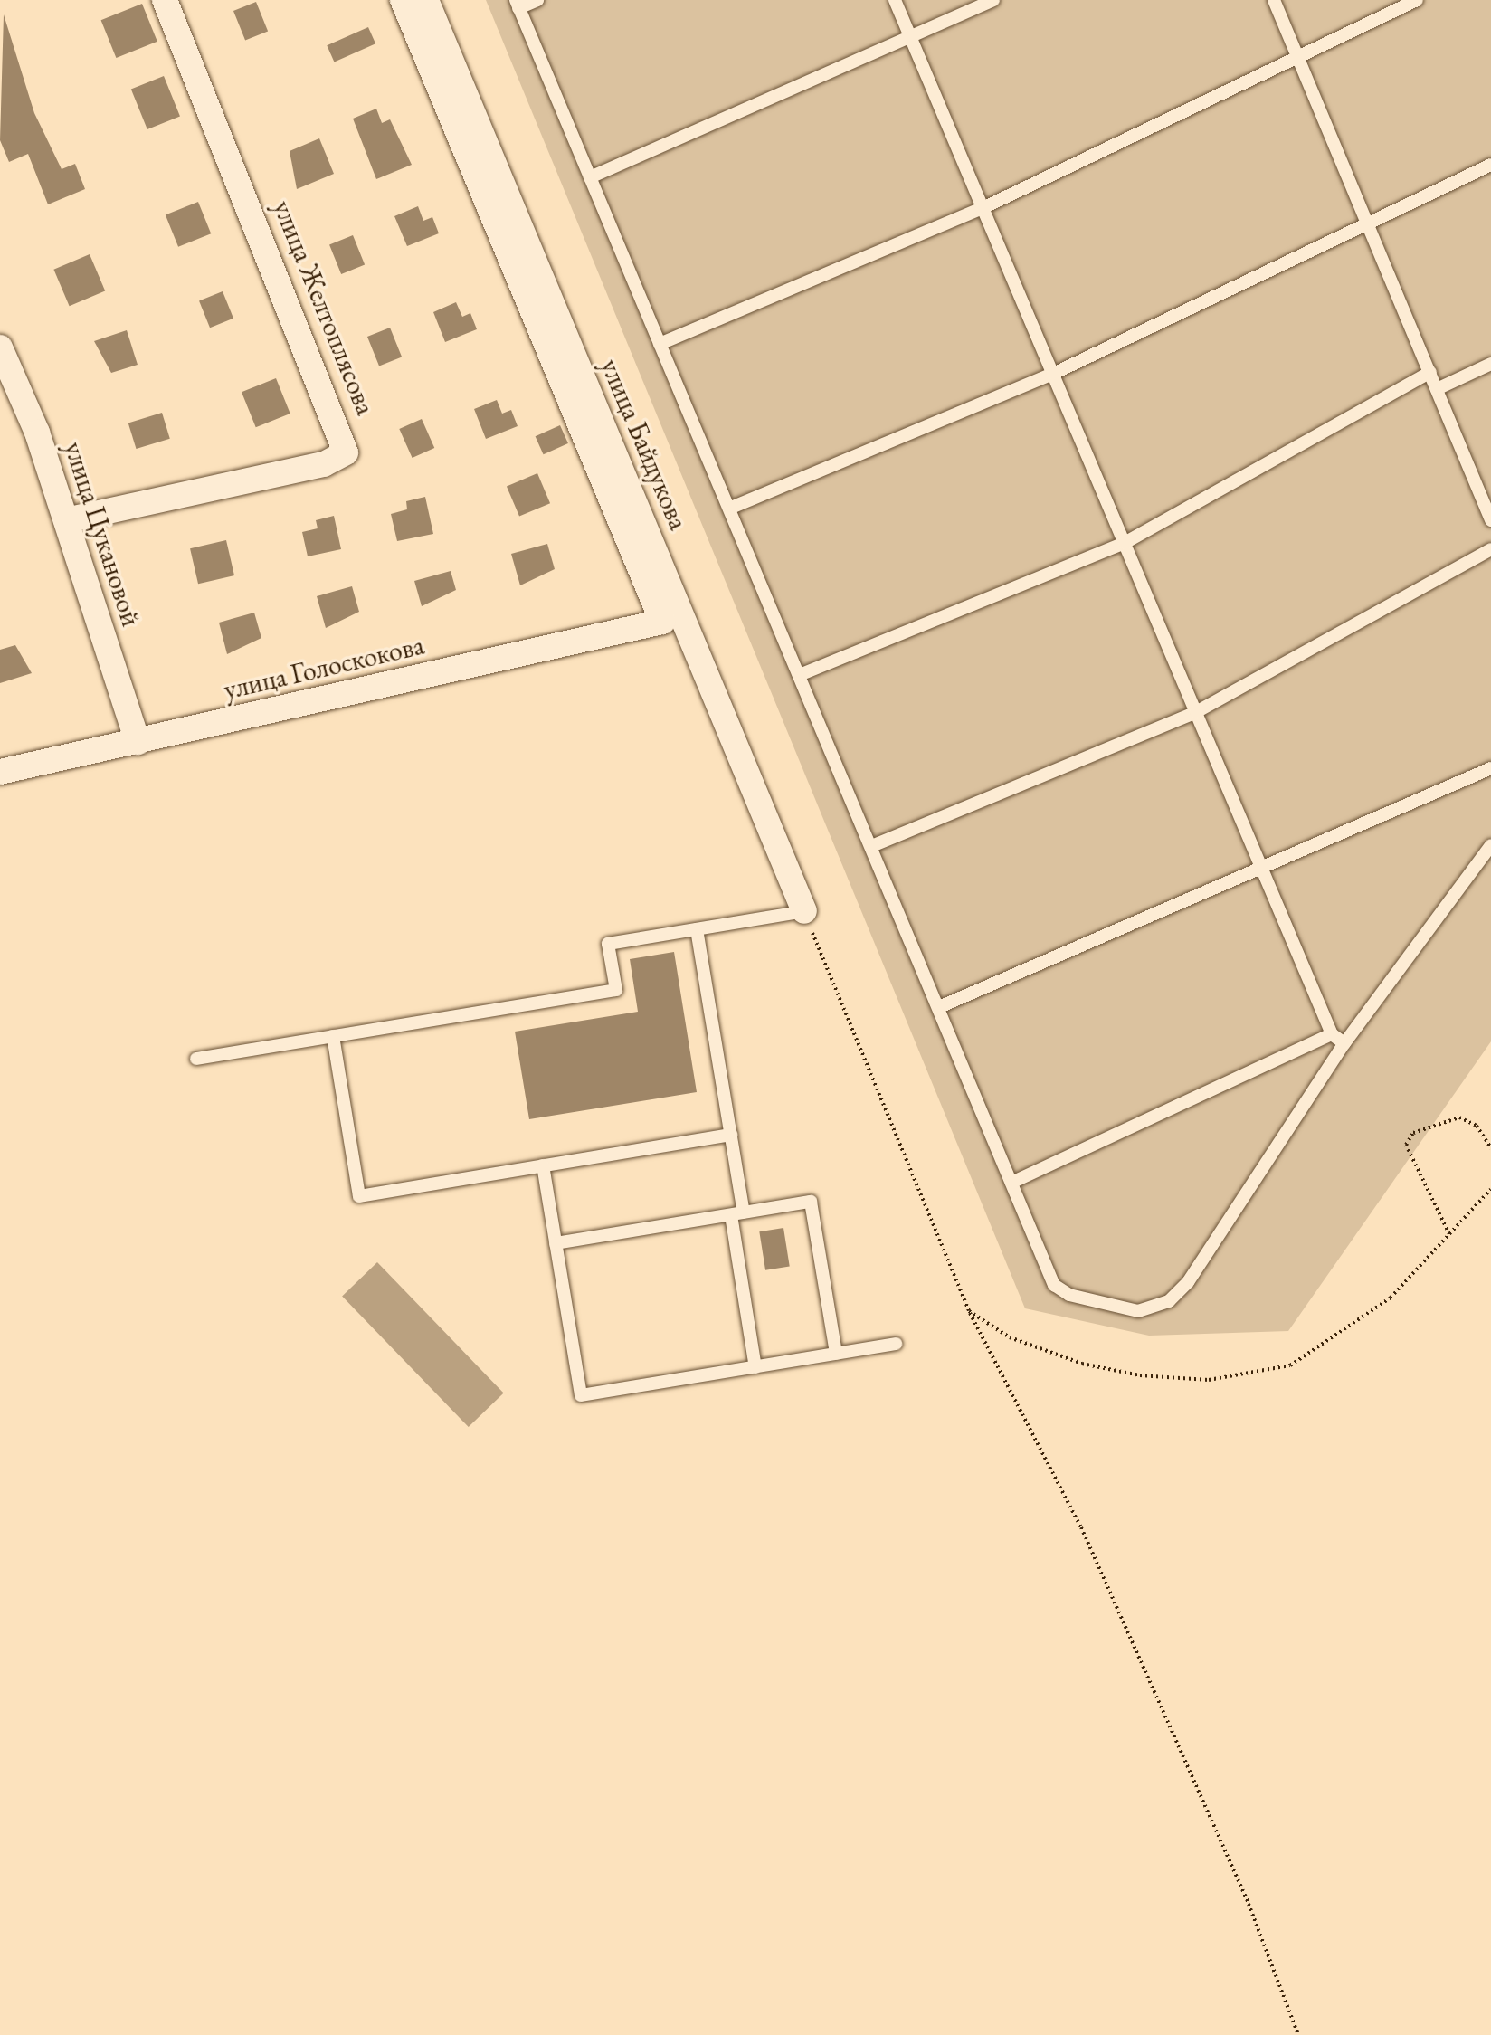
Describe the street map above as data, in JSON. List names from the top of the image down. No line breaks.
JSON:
{"streets":{"street":["улица Желтоплясова","улица Байдукова","улица Цукановой","улица Голоскокова"]},"crossings":[["улица Желтоплясова","улица Цукановой"],["улица Байдукова","улица Голоскокова"],["улица Цукановой","улица Голоскокова"]]}
